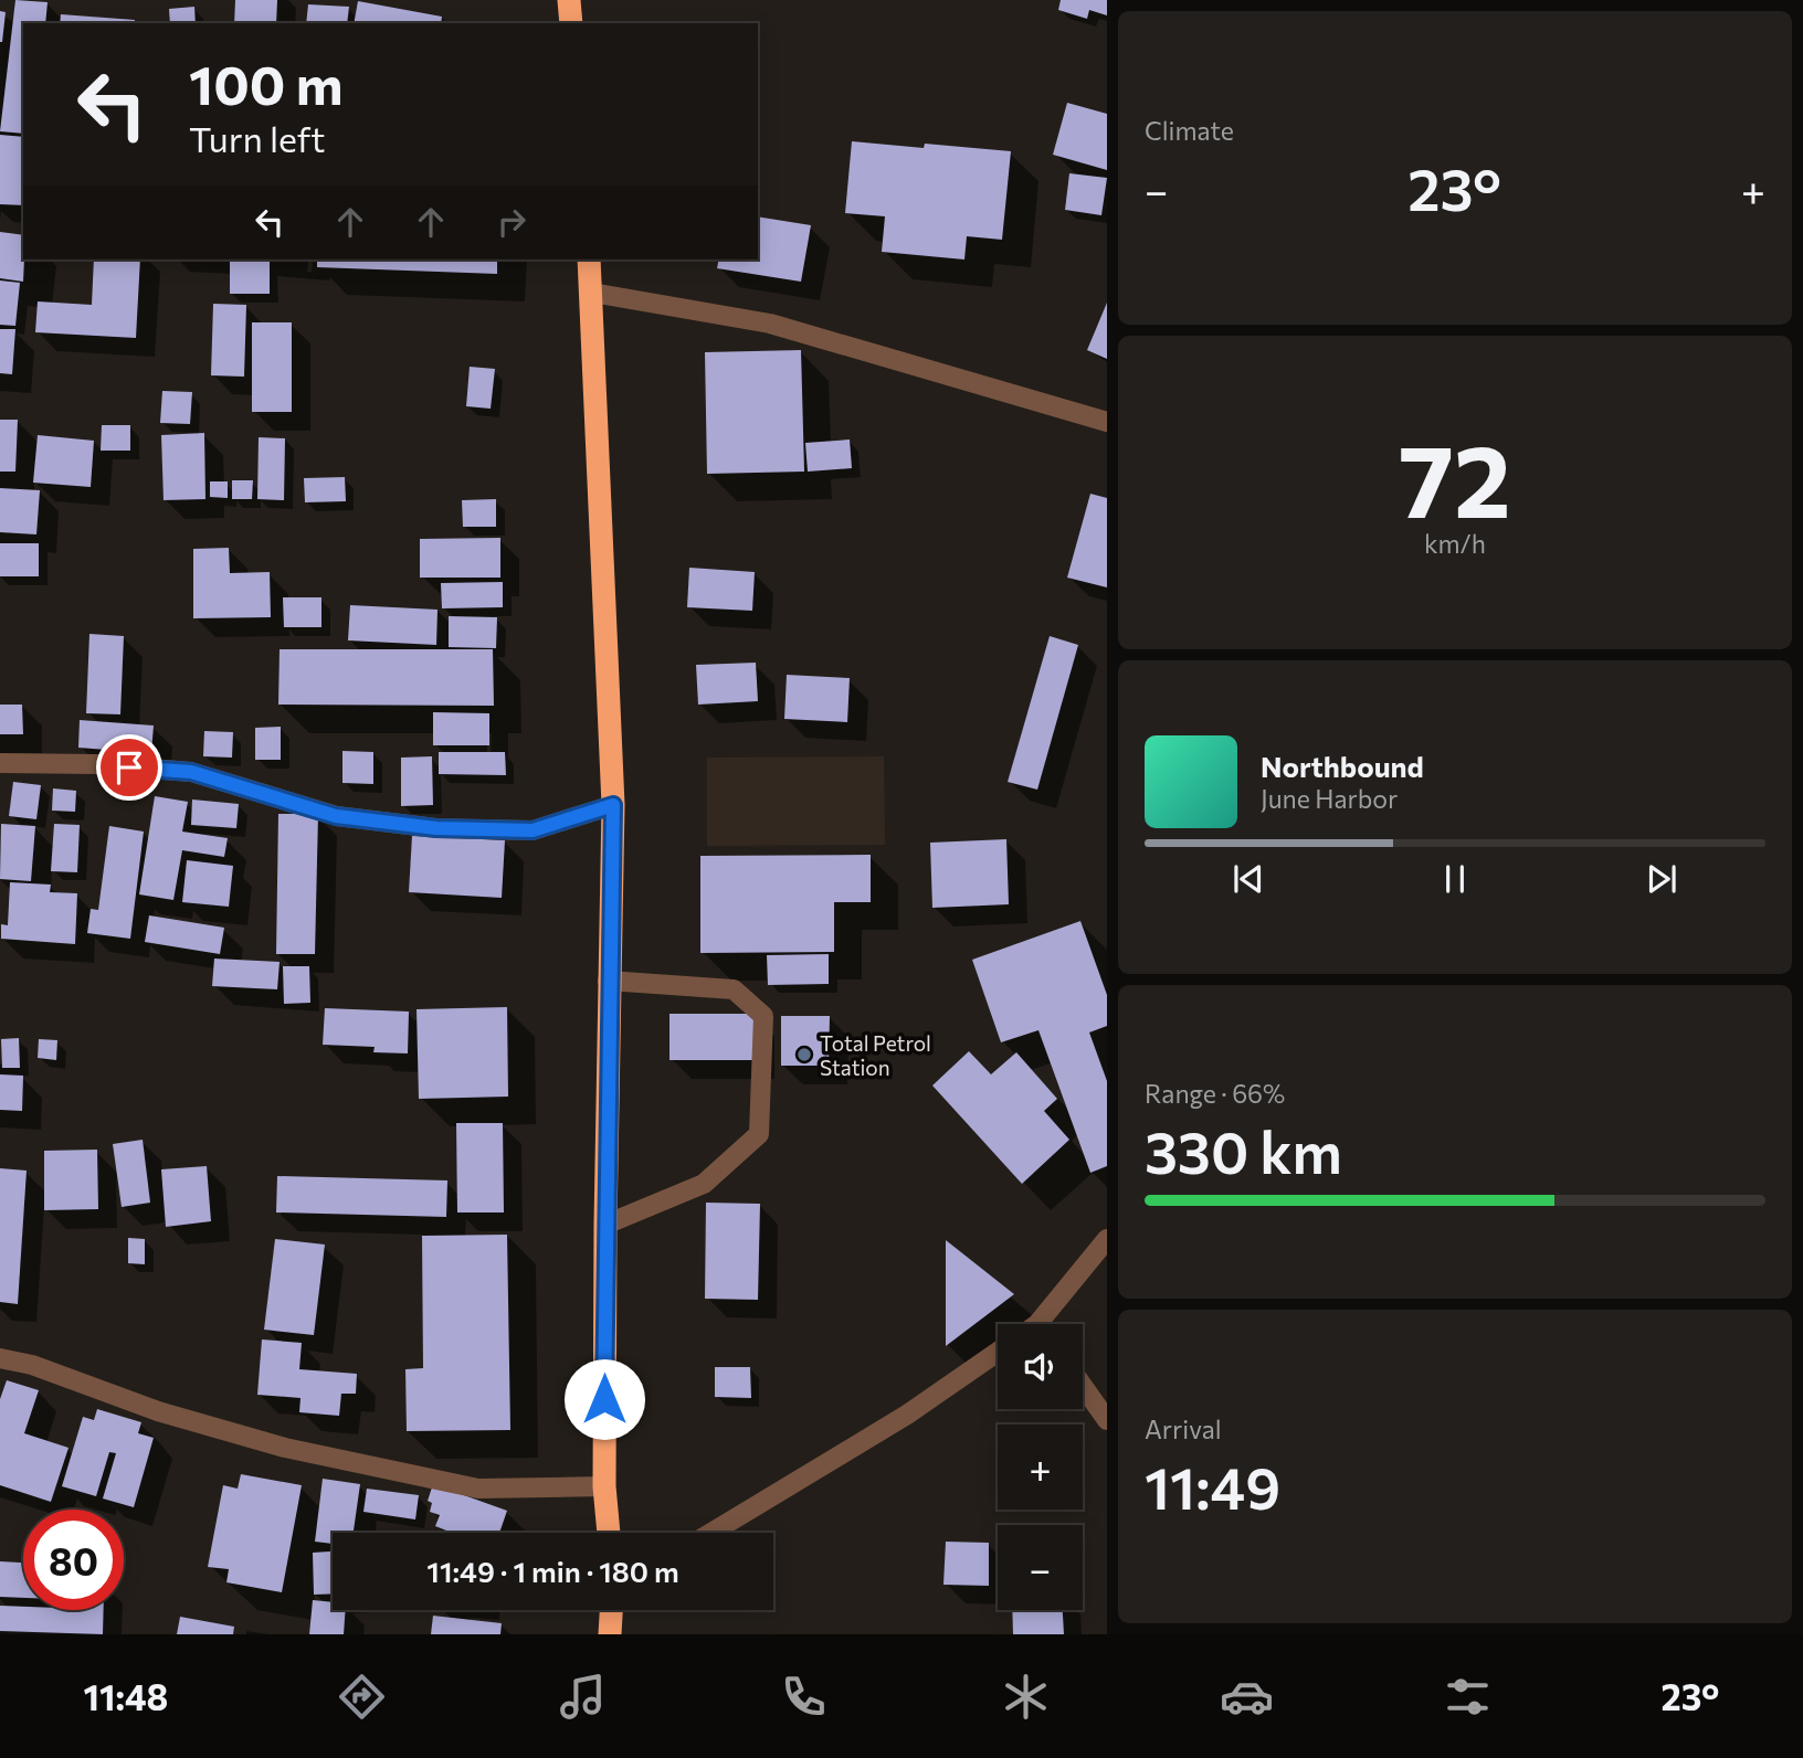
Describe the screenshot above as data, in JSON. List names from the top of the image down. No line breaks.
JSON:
{"places":["Total Petrol Station"],"page":{"tile":["Climate",["72","km/h"],["Range · 66%","330 km"],["Arrival","11:49"]],"turn":["100 m","Turn left"],"heat":["−","23°","+"],"song":["Northbound","June Harbor"],"map_buttons":["+","−"],"limit":"80","trip":"11:49 · 1 min · 180 m","tabs":["11:48","23°"]}}
